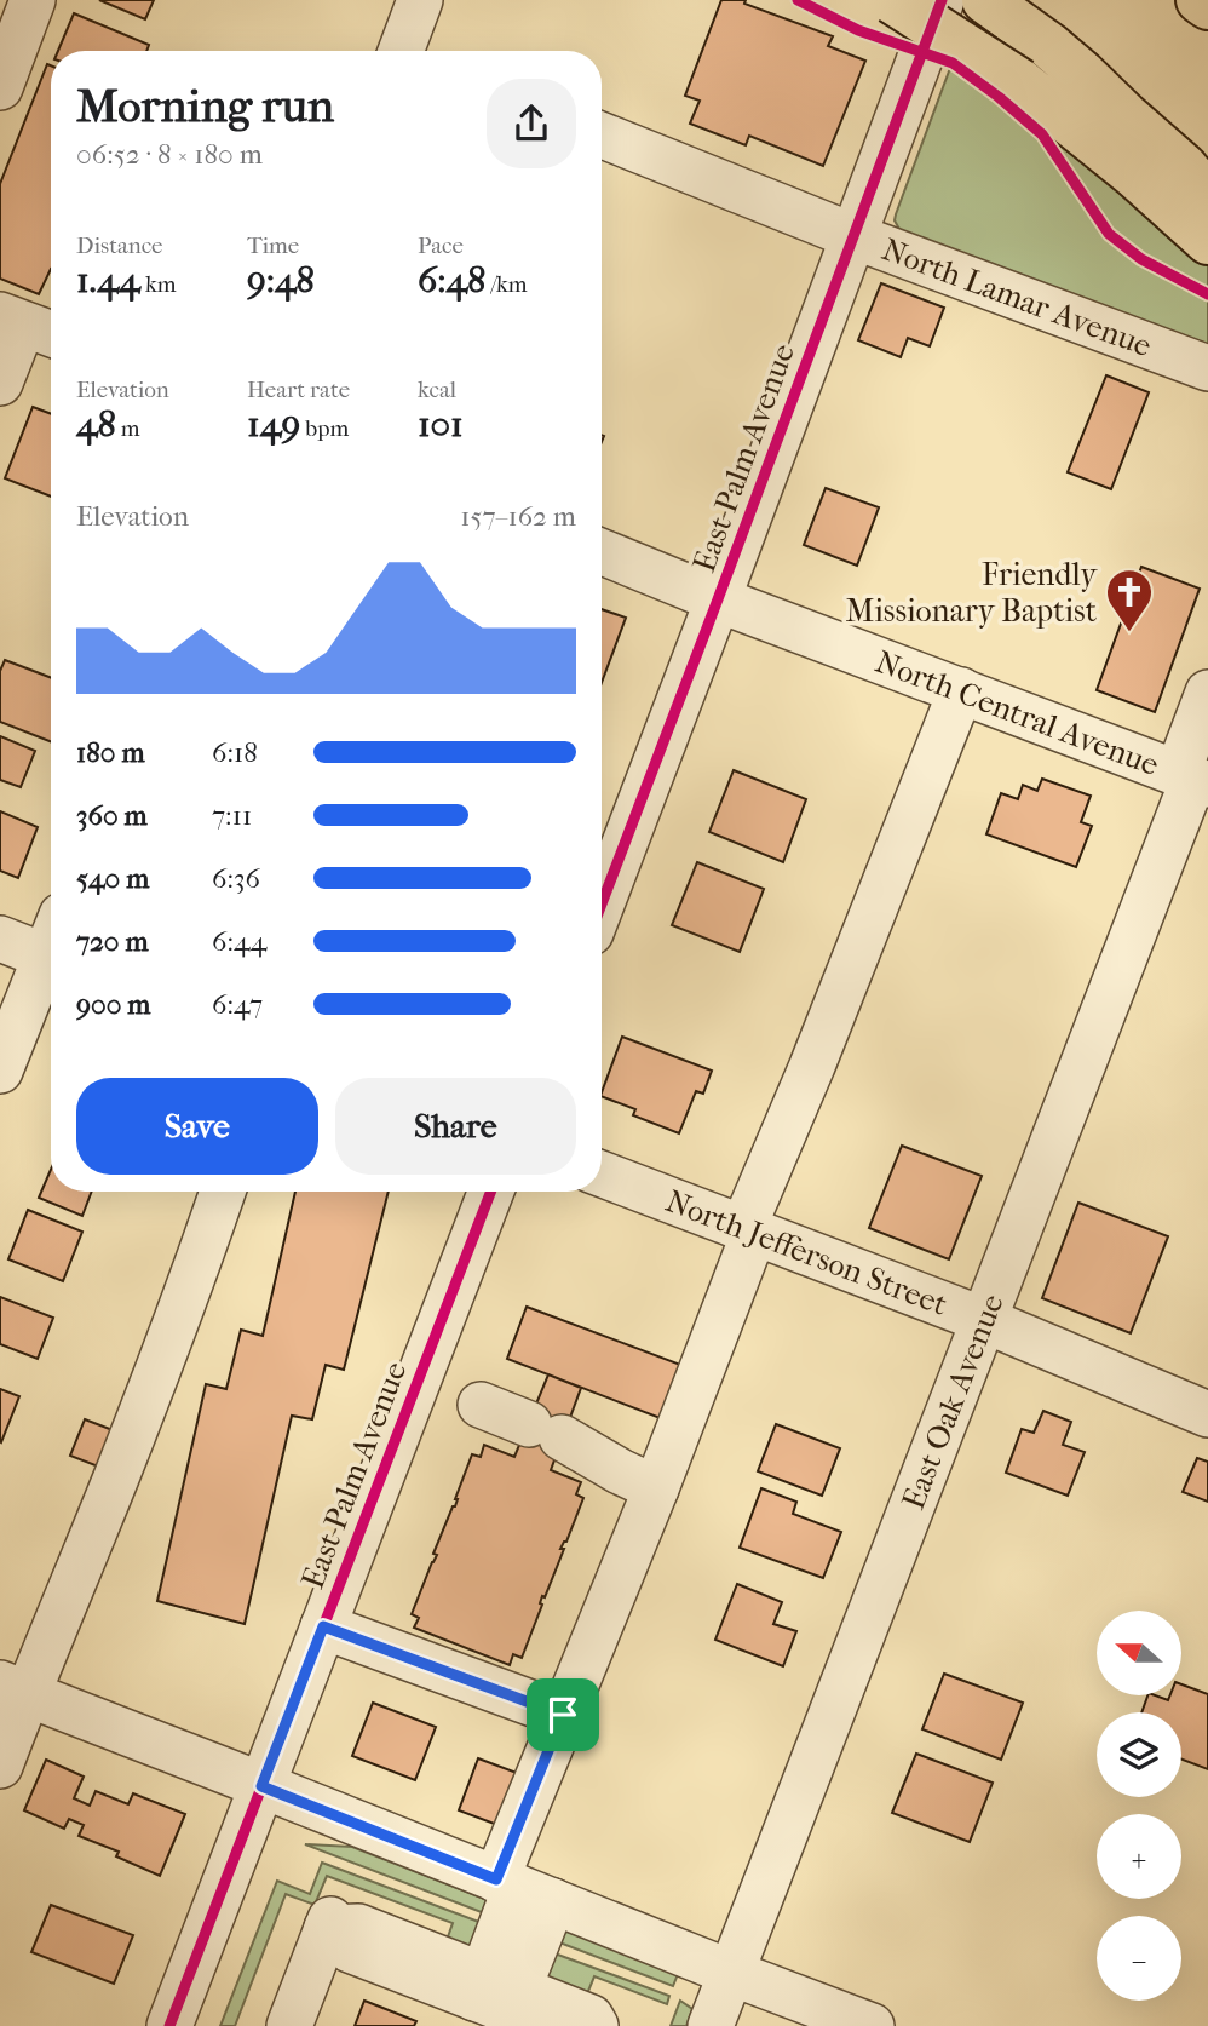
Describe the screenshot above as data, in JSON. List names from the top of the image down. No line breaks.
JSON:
{"streets":{"street":["North Lamar Avenue","East Palm Avenue","North Central Avenue","North Jefferson Street","East Oak Avenue"]},"crossings":[["North Lamar Avenue","East Palm Avenue"],["East Palm Avenue","North Central Avenue"],["North Central Avenue","East Oak Avenue"],["North Jefferson Street","East Oak Avenue"]],"places":{"church":["Friendly Missionary Baptist"]},"north":"left","page":{"heading":["Morning run","06:52 · 8 × 180 m"],"stats":[["Distance","1.44 km"],["Time","9:48"],["Pace","6:48 /km"],["Elevation","48 m"],["Heart rate","149 bpm"],["kcal","101"]],"chart":["Elevation","157–162 m"],"list":[{"name":"180 m","note":"6:18"},{"name":"360 m","note":"7:11"},{"name":"540 m","note":"6:36"},{"name":"720 m","note":"6:44"},{"name":"900 m","note":"6:47"}],"buttons":["Save","Share"],"map_buttons":["+","−"]}}
